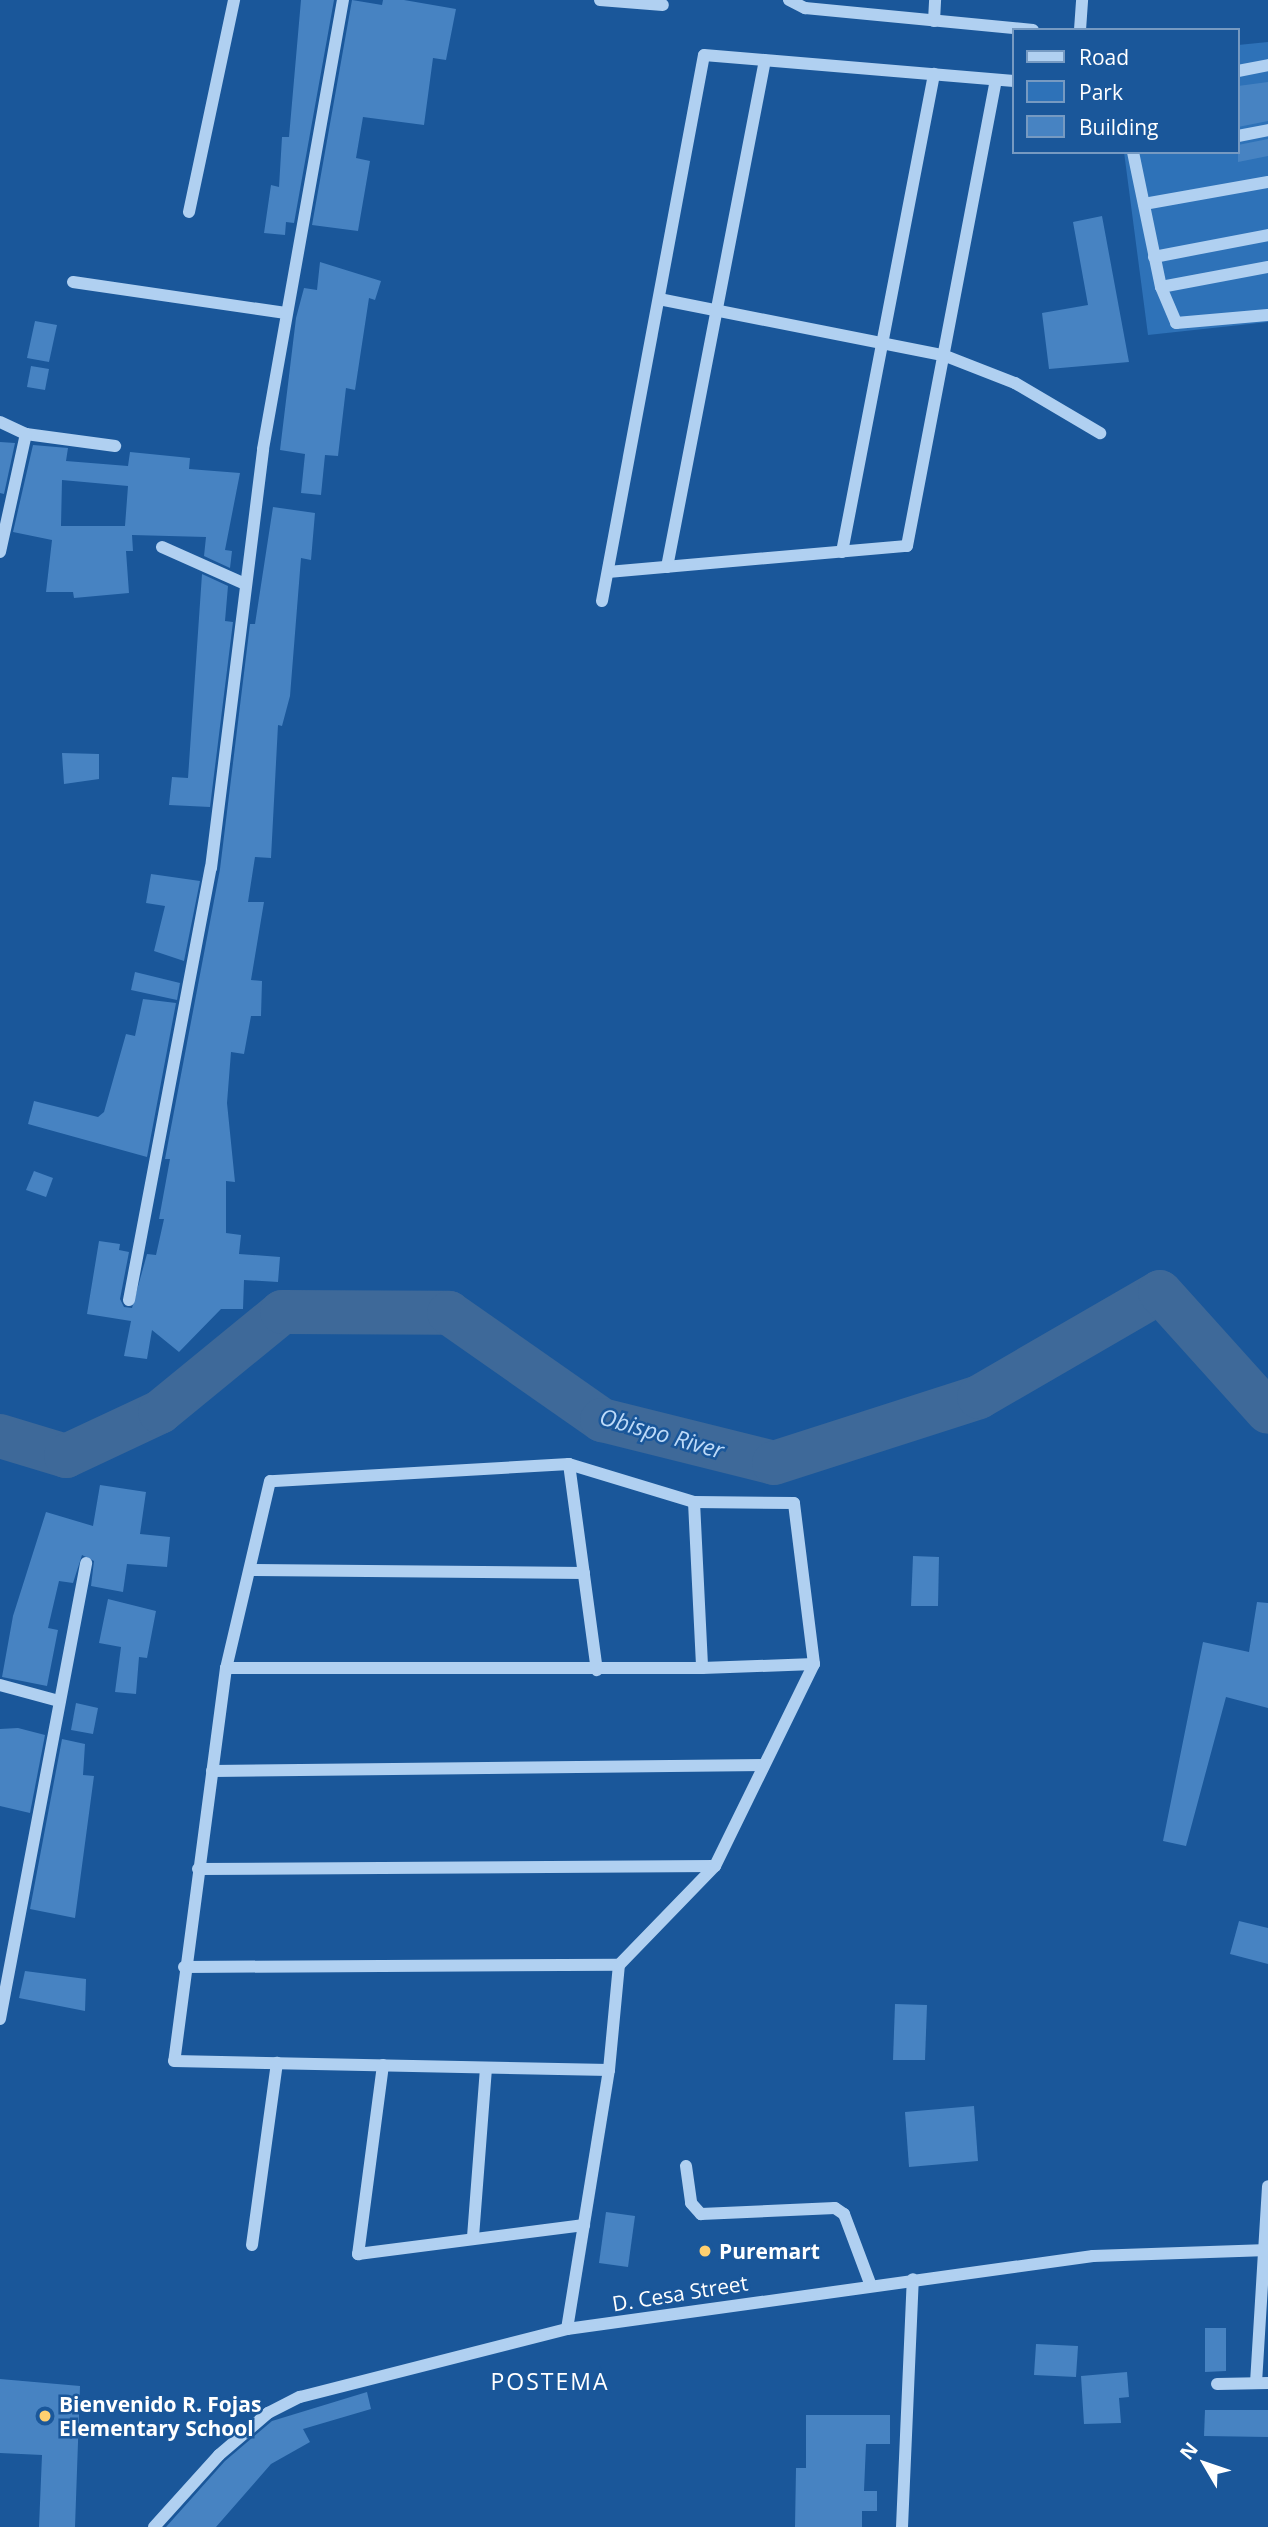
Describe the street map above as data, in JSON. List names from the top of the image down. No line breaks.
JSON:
{"streets":{"street":["D. Cesa Street"]},"districts":["POSTEMA"],"water":["Obispo River"],"places":["Puremart","Bienvenido R. Fojas Elementary School"],"legend":["Road","Park","Building"],"north":"top left"}
